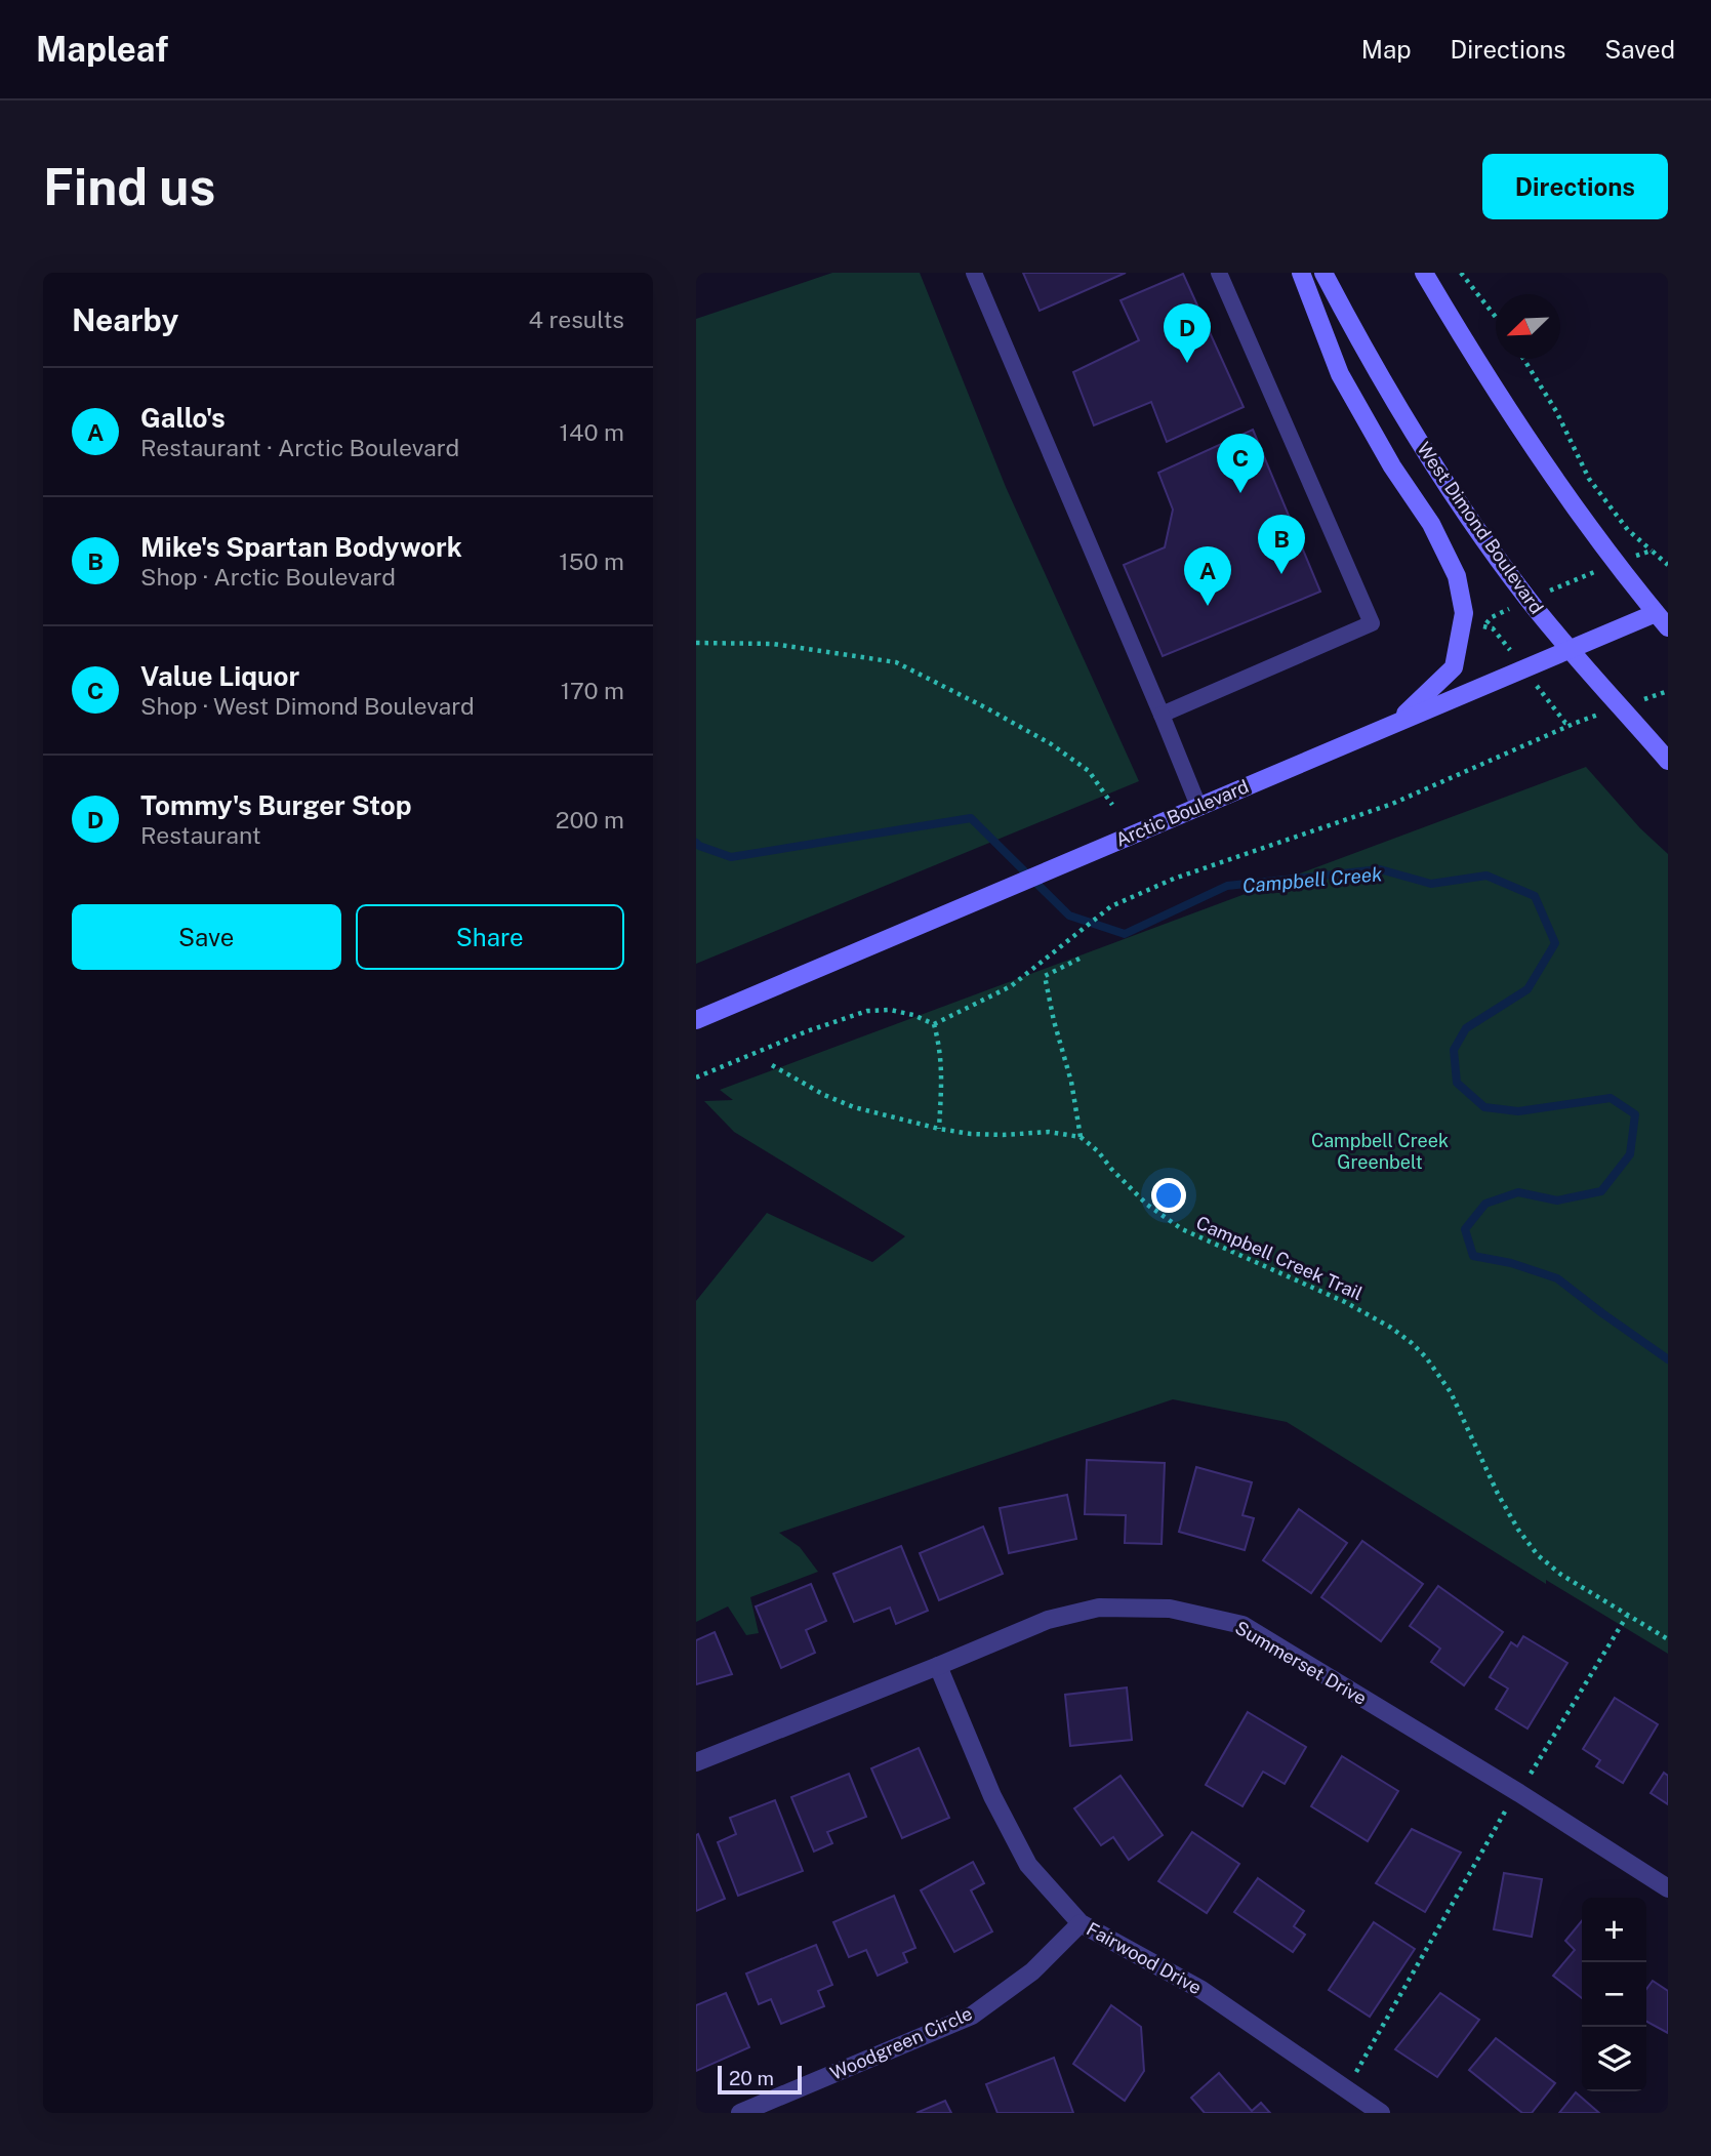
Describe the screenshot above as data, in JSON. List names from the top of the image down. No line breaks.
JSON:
{"streets":{"main road":["West Dimond Boulevard","Arctic Boulevard"],"street":["Summerset Drive","Fairwood Drive","Woodgreen Circle"],"path":["Campbell Creek Trail"]},"crossings":[["West Dimond Boulevard","Arctic Boulevard"],["Summerset Drive","Fairwood Drive"],["Fairwood Drive","Woodgreen Circle"]],"water":["Campbell Creek"],"parks":["Campbell Creek Greenbelt"],"scale_bar":"20 m","north":"bottom left","page":{"header":"Mapleaf","nav":["Map","Directions","Saved"],"buttons":["Directions",["Save","Share"]],"title":"Find us","heading":["Nearby","4 results"],"pins":["D","C","B","A"],"list":[{"mark":"A","name":"Gallo's","note":"Restaurant · Arctic Boulevard","value":"140 m"},{"mark":"B","name":"Mike's Spartan Bodywork","note":"Shop · Arctic Boulevard","value":"150 m"},{"mark":"C","name":"Value Liquor","note":"Shop · West Dimond Boulevard","value":"170 m"},{"mark":"D","name":"Tommy's Burger Stop","note":"Restaurant","value":"200 m"}],"map_buttons":["+","−"],"scale":"20 m"}}
